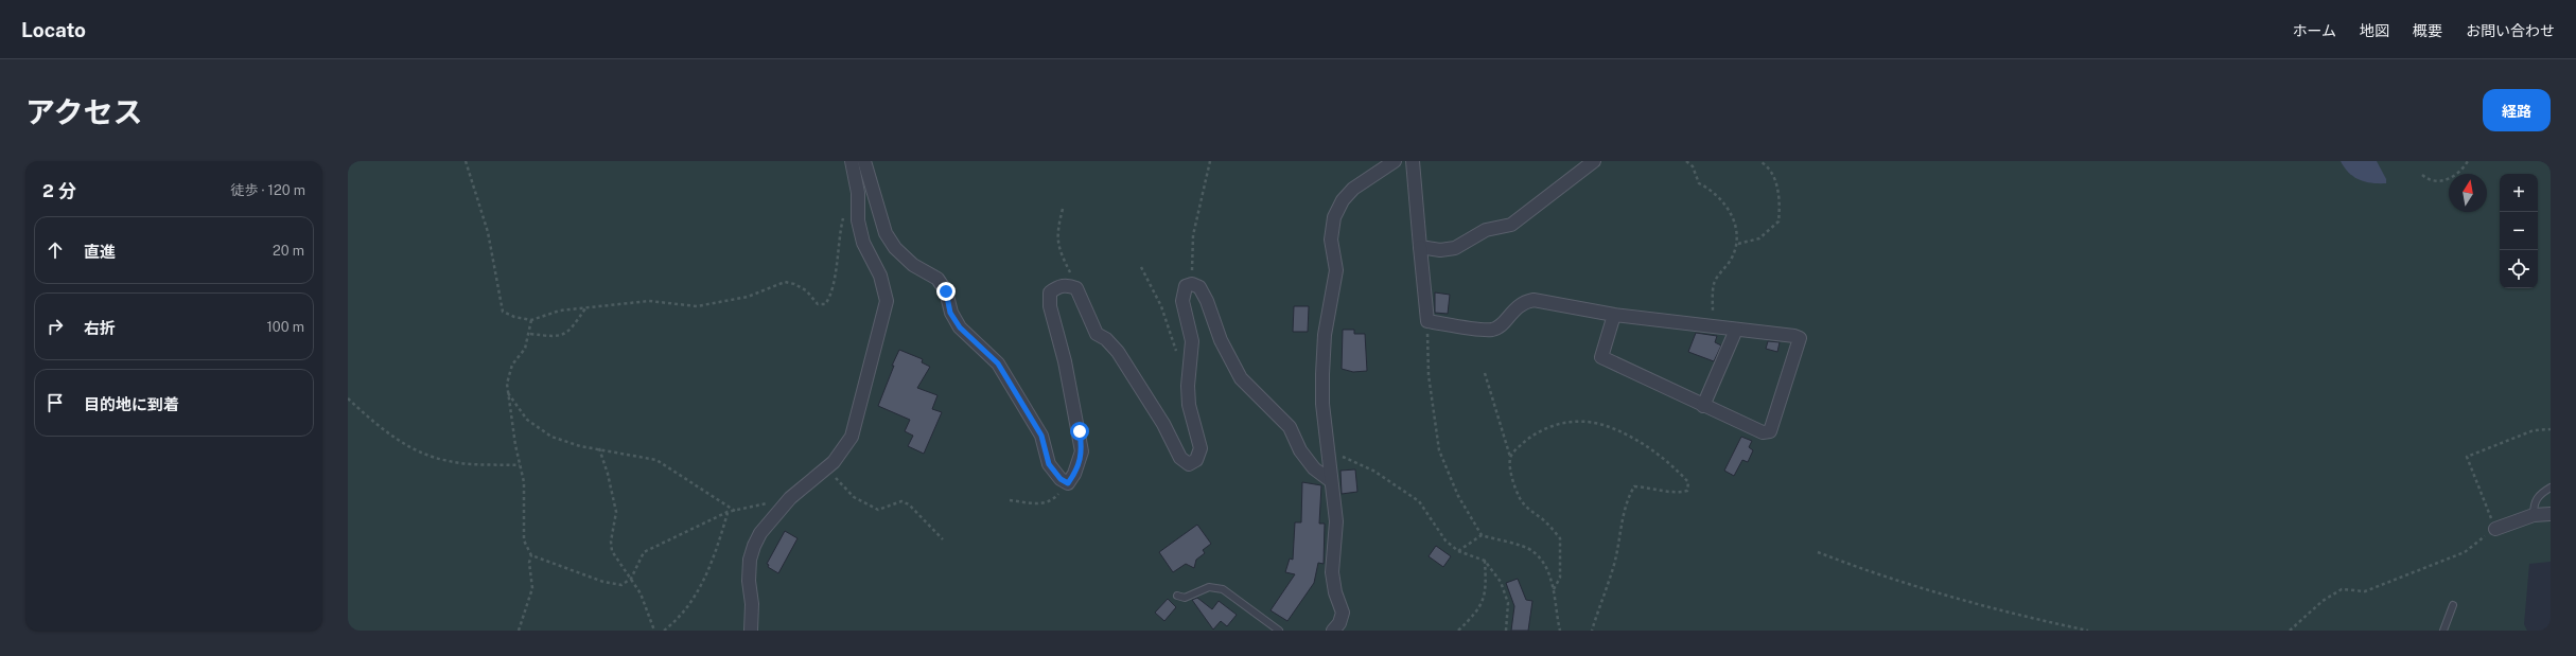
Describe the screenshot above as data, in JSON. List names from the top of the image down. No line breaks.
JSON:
{"north":"top","page":{"header":"Locato","nav":["ホーム","地図","概要","お問い合わせ"],"title":"アクセス","buttons":"経路","heading":["2 分","徒歩 · 120 m"],"map_buttons":["+","−"],"list":[["直進","20 m"],["右折","100 m"],"目的地に到着"]}}
